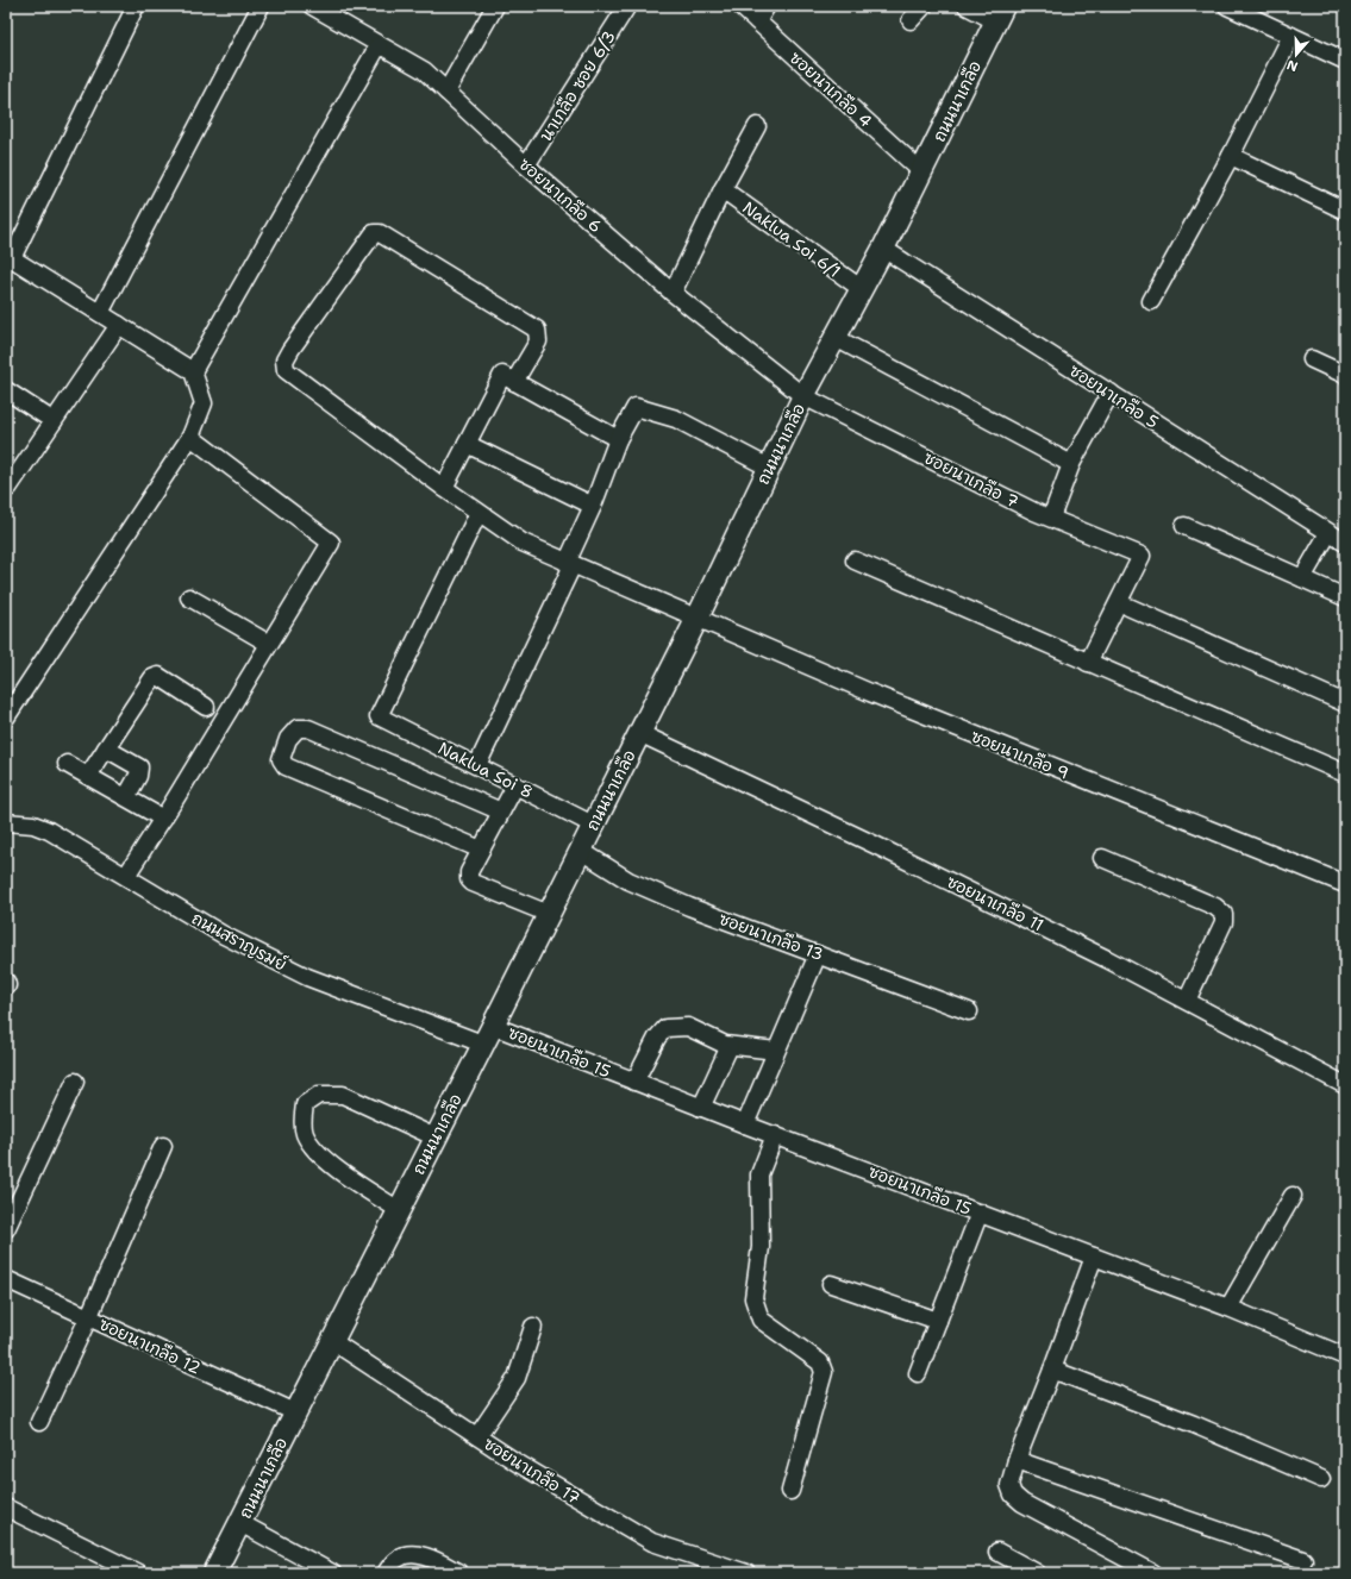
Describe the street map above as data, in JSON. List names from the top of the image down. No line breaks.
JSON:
{"streets":{"main road":["ถนนนาเกลือ"],"street":["นาเกลือ ซอย 6/3","ซอยนาเกลือ 4","ซอยนาเกลือ 6","Naklua Soi 6/1","ซอยนาเกลือ 5","ซอยนาเกลือ 7","ซอยนาเกลือ 9","Naklua Soi 8","ซอยนาเกลือ 11","ซอยนาเกลือ 13","ถนนสราญรมย์","ซอยนาเกลือ 15","ซอยนาเกลือ 12","ซอยนาเกลือ 17"]},"crossings":[["นาเกลือ ซอย 6/3","ซอยนาเกลือ 6"],["ซอยนาเกลือ 4","ถนนนาเกลือ"],["ถนนนาเกลือ","ซอยนาเกลือ 6"],["ถนนนาเกลือ","Naklua Soi 6/1"],["ถนนนาเกลือ","ซอยนาเกลือ 5"],["ถนนนาเกลือ","ซอยนาเกลือ 7"],["ถนนนาเกลือ","ซอยนาเกลือ 9"],["ถนนนาเกลือ","Naklua Soi 8"],["ถนนนาเกลือ","ซอยนาเกลือ 11"],["ถนนนาเกลือ","ซอยนาเกลือ 13"],["ถนนนาเกลือ","ถนนสราญรมย์"],["ถนนนาเกลือ","ซอยนาเกลือ 15"],["ถนนนาเกลือ","ซอยนาเกลือ 12"],["ถนนนาเกลือ","ซอยนาเกลือ 17"],["ซอยนาเกลือ 6","ซอยนาเกลือ 7"],["ซอยนาเกลือ 9","Naklua Soi 8"]],"north":"bottom"}
